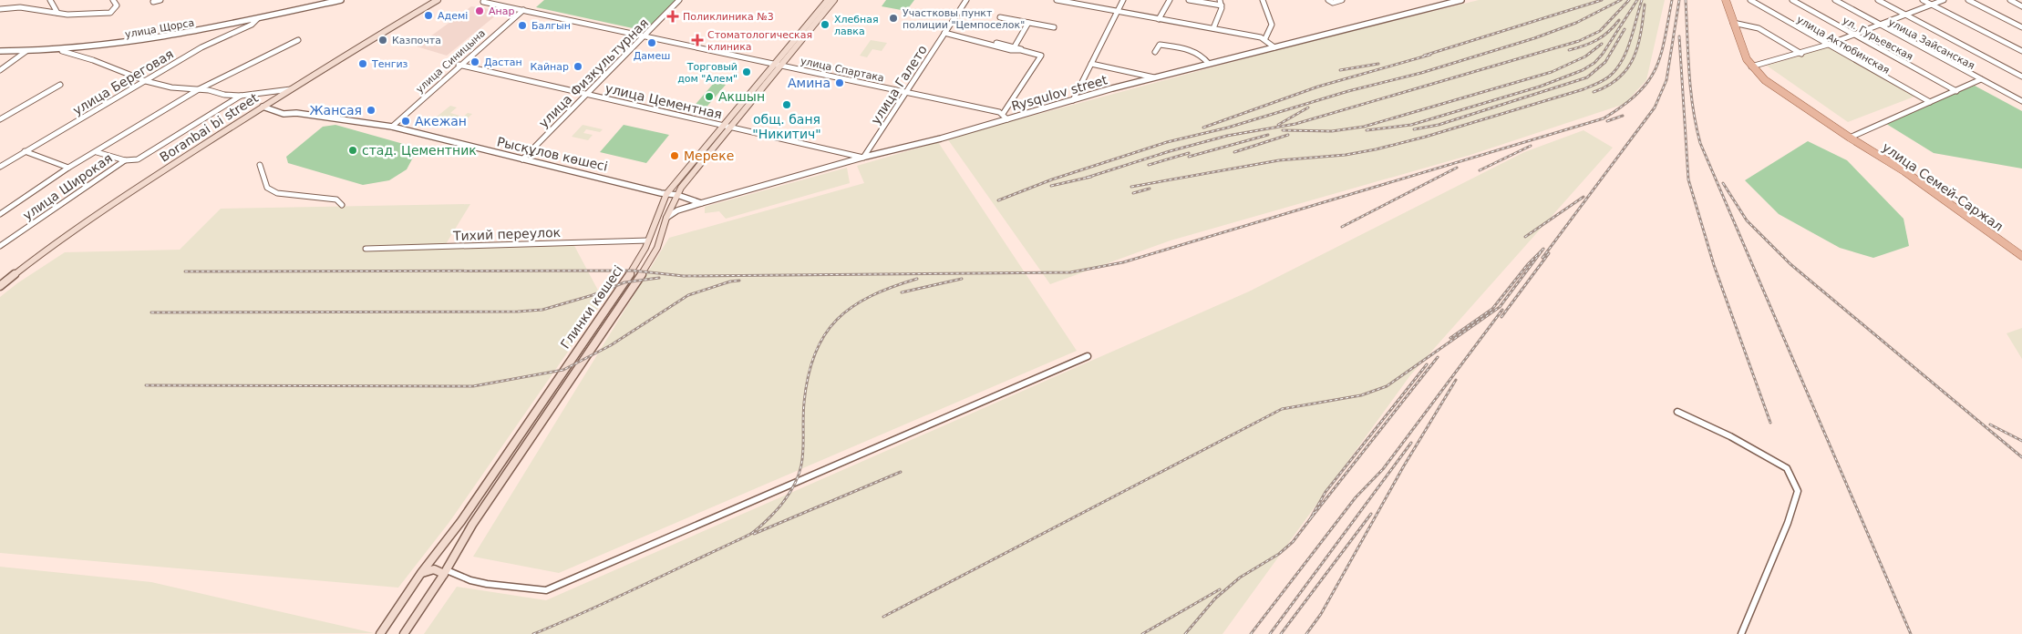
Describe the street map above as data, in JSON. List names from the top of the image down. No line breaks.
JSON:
{"streets":{"main road":["Boranbai bi street","улица Семей-Саржал","Глинки көшесі"],"street":["улица Щорса","ул. Гурьевская","улица Зайсанская","улица Актюбинская","улица Синицына","улица Спартака","улица Физкультурная","улица Береговая","улица Галето","Rysqulov street","улица Цементная","Рысқұлов көшесі","улица Широкая","Тихий переулок"]},"crossings":[["улица Щорса","улица Береговая"],["улица Щорса","улица Широкая"],["улица Синицына","улица Спартака"],["улица Синицына","улица Цементная"],["улица Синицына","Рысқұлов көшесі"],["улица Спартака","улица Физкультурная"],["улица Спартака","улица Галето"],["улица Спартака","Глинки көшесі"],["улица Физкультурная","улица Цементная"],["улица Физкультурная","Рысқұлов көшесі"],["улица Береговая","улица Широкая"],["улица Галето","Rysqulov street"],["улица Галето","улица Цементная"],["Rysqulov street","улица Цементная"],["Rysqulov street","Рысқұлов көшесі"],["Rysqulov street","Глинки көшесі"],["улица Цементная","Глинки көшесі"],["Boranbai bi street","Рысқұлов көшесі"],["Boranbai bi street","улица Широкая"],["Рысқұлов көшесі","Глинки көшесі"],["Тихий переулок","Глинки көшесі"]],"places":{"other":["Анар","Адемi","Участковы пункт полиции \"Цемпоселок\"","Хлебная лавка","Балгын","Казпочта","Дамеш","Дастан","Тенгиз","Кайнар","Торговый дом \"Алем\"","Амина","Акшын","общ. баня \"Никитич\"","Жансая","Акежан","стад. Цементник","Мереке"],"health":["Поликлиника №3","Стоматологическая клиника"]}}
